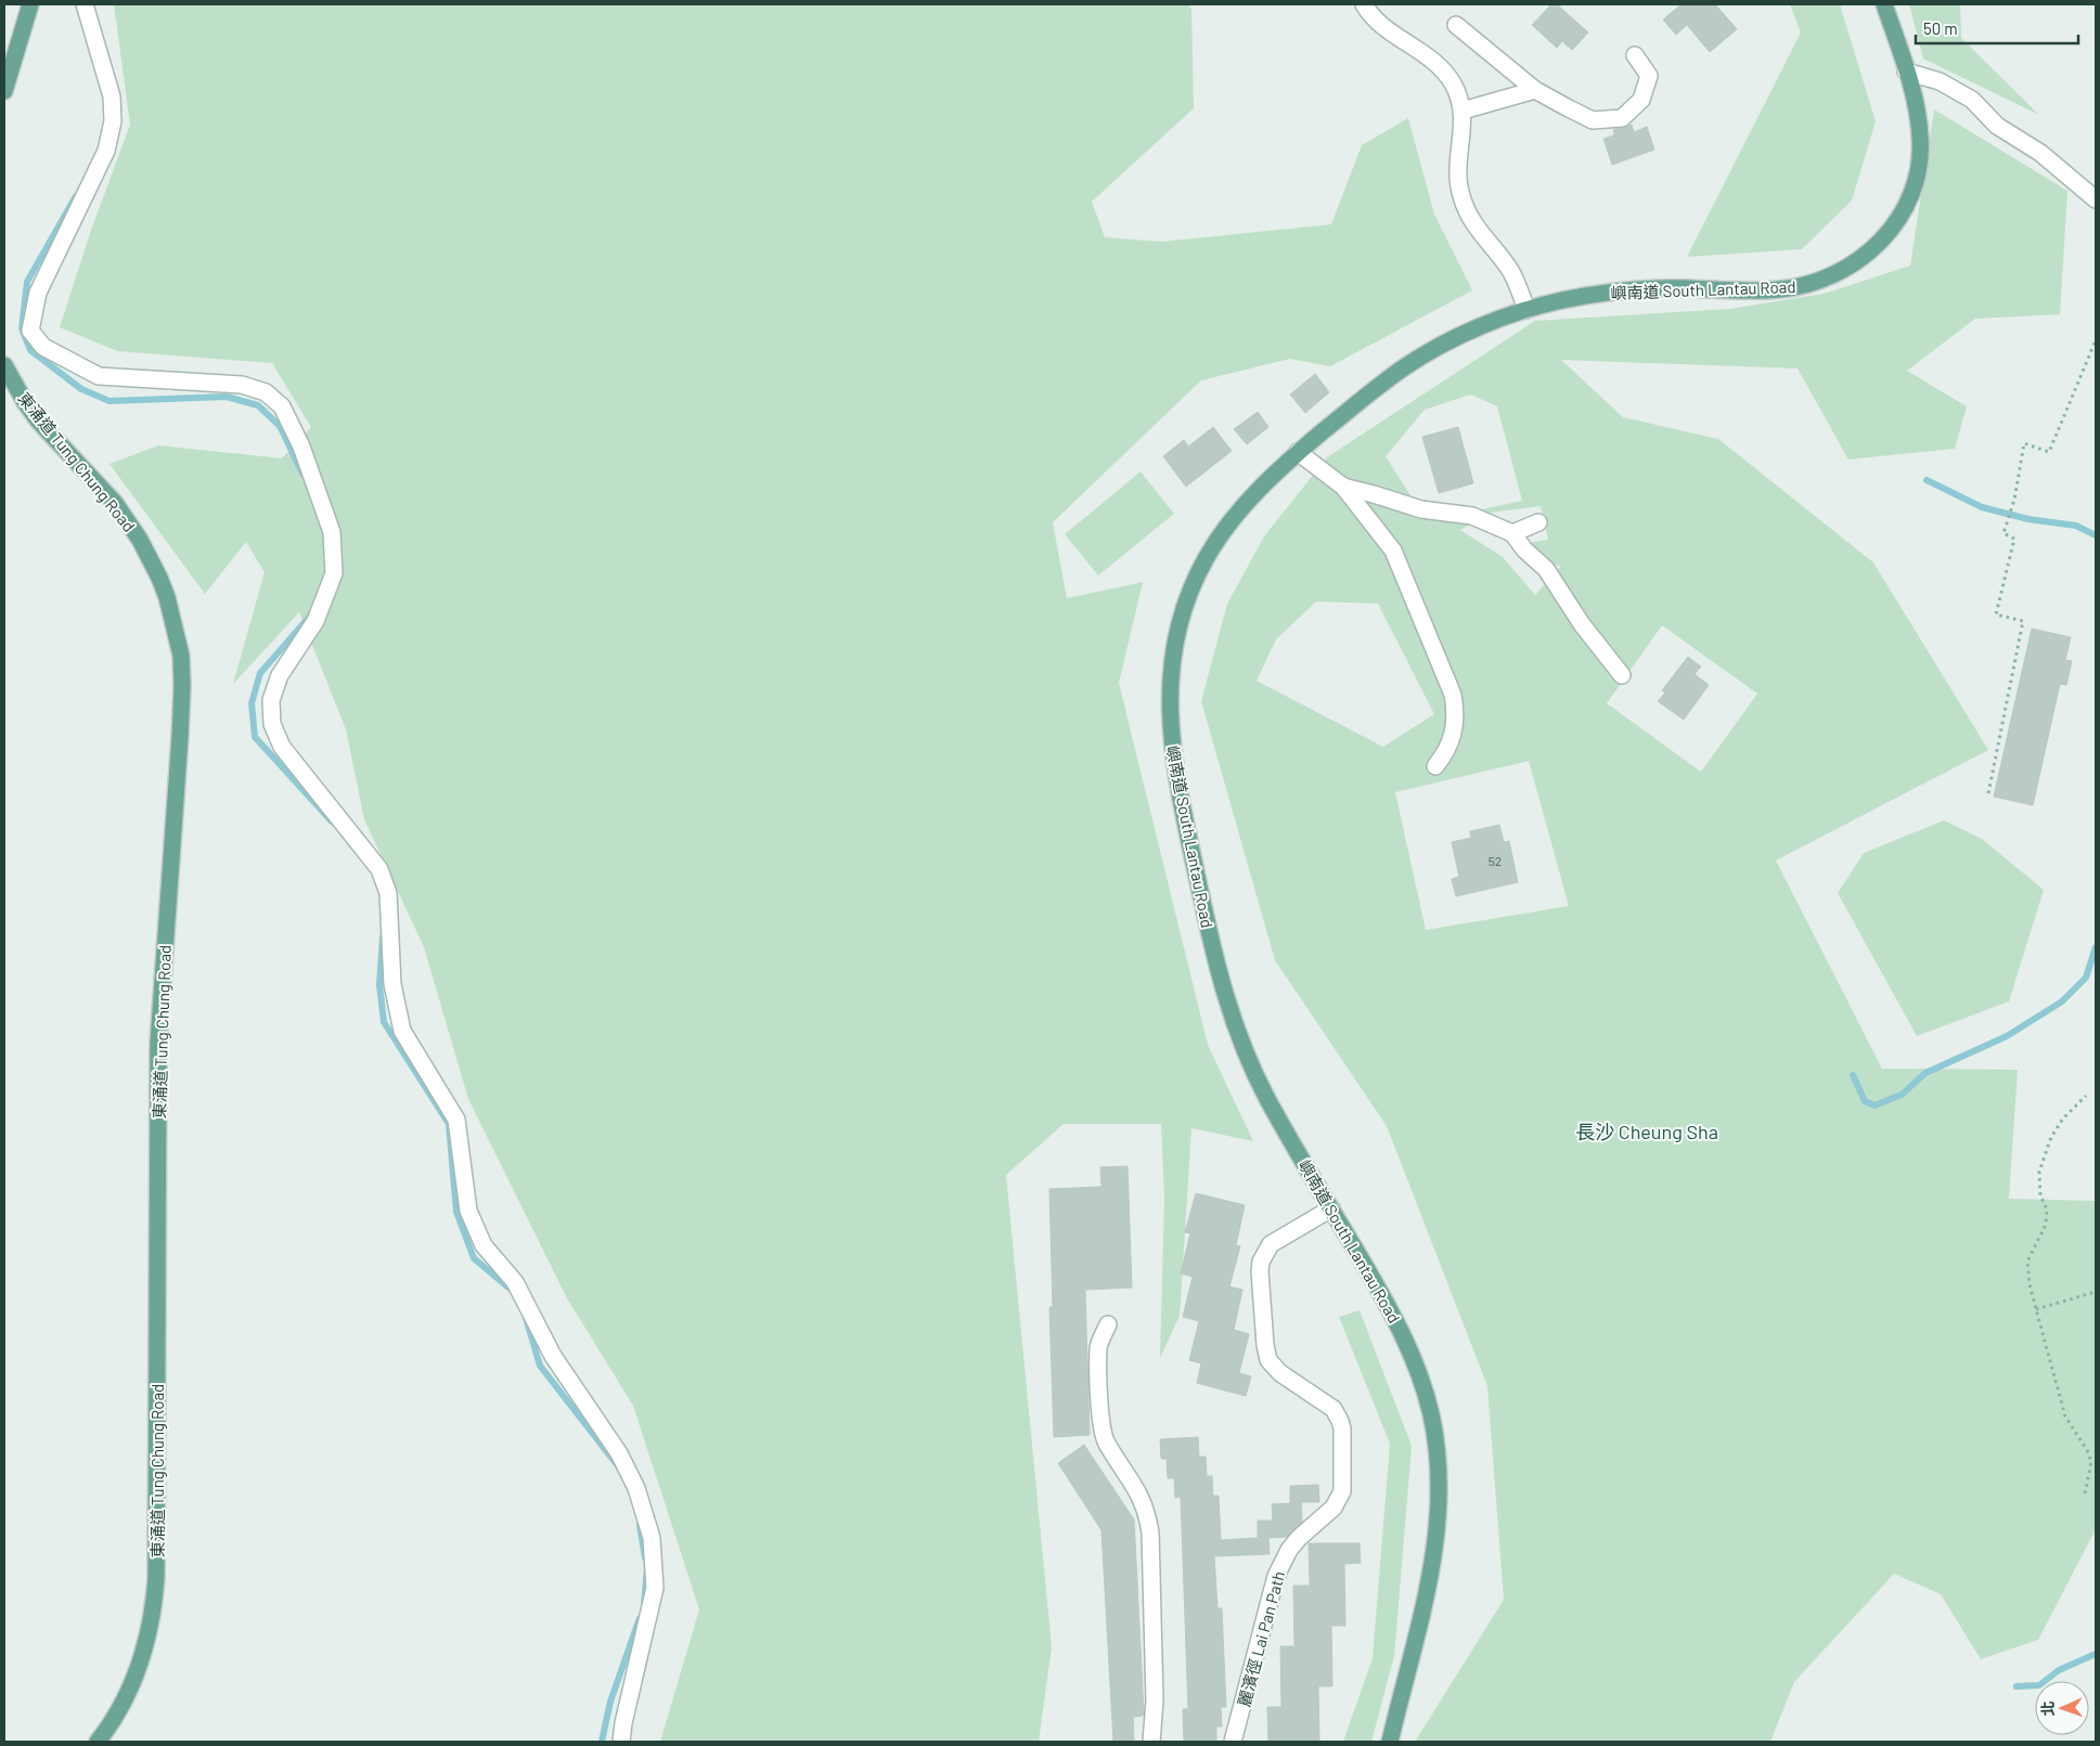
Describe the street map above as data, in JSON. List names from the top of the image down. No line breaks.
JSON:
{"streets":{"main road":["嶼南道 South Lantau Road","東涌道 Tung Chung Road"],"street":["麗濱徑 Lai Pan Path"]},"crossings":[["嶼南道 South Lantau Road","麗濱徑 Lai Pan Path"]],"districts":["長沙 Cheung Sha"],"house_numbers":["52"],"scale_bar":"50 m","north":"left"}
